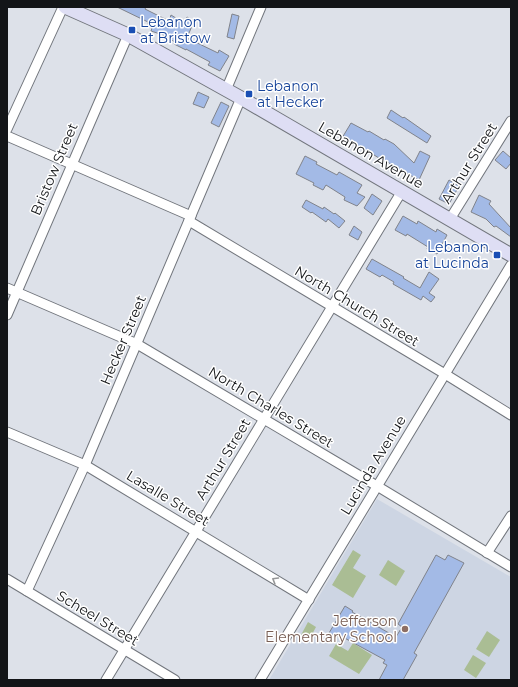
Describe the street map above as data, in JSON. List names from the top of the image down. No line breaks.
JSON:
{"streets":{"main road":["Lebanon Avenue"],"street":["Arthur Street","Bristow Street","North Church Street","Hecker Street","North Charles Street","Lucinda Avenue","Lasalle Street","Scheel Street"]},"crossings":[["Lebanon Avenue","Arthur Street"],["Lebanon Avenue","Bristow Street"],["Lebanon Avenue","Hecker Street"],["Arthur Street","North Church Street"],["Arthur Street","North Charles Street"],["Arthur Street","Lasalle Street"],["Arthur Street","Scheel Street"],["Bristow Street","North Church Street"],["Bristow Street","North Charles Street"],["North Church Street","Hecker Street"],["North Church Street","Lucinda Avenue"],["Hecker Street","North Charles Street"],["Hecker Street","Lasalle Street"],["Hecker Street","Scheel Street"],["North Charles Street","Lucinda Avenue"],["Lucinda Avenue","Lasalle Street"]],"one_way":["Lasalle Street"],"places":{"transit":["Lebanon at Bristow","Lebanon at Hecker","Lebanon at Lucinda"],"other":["Jefferson Elementary School"]}}
